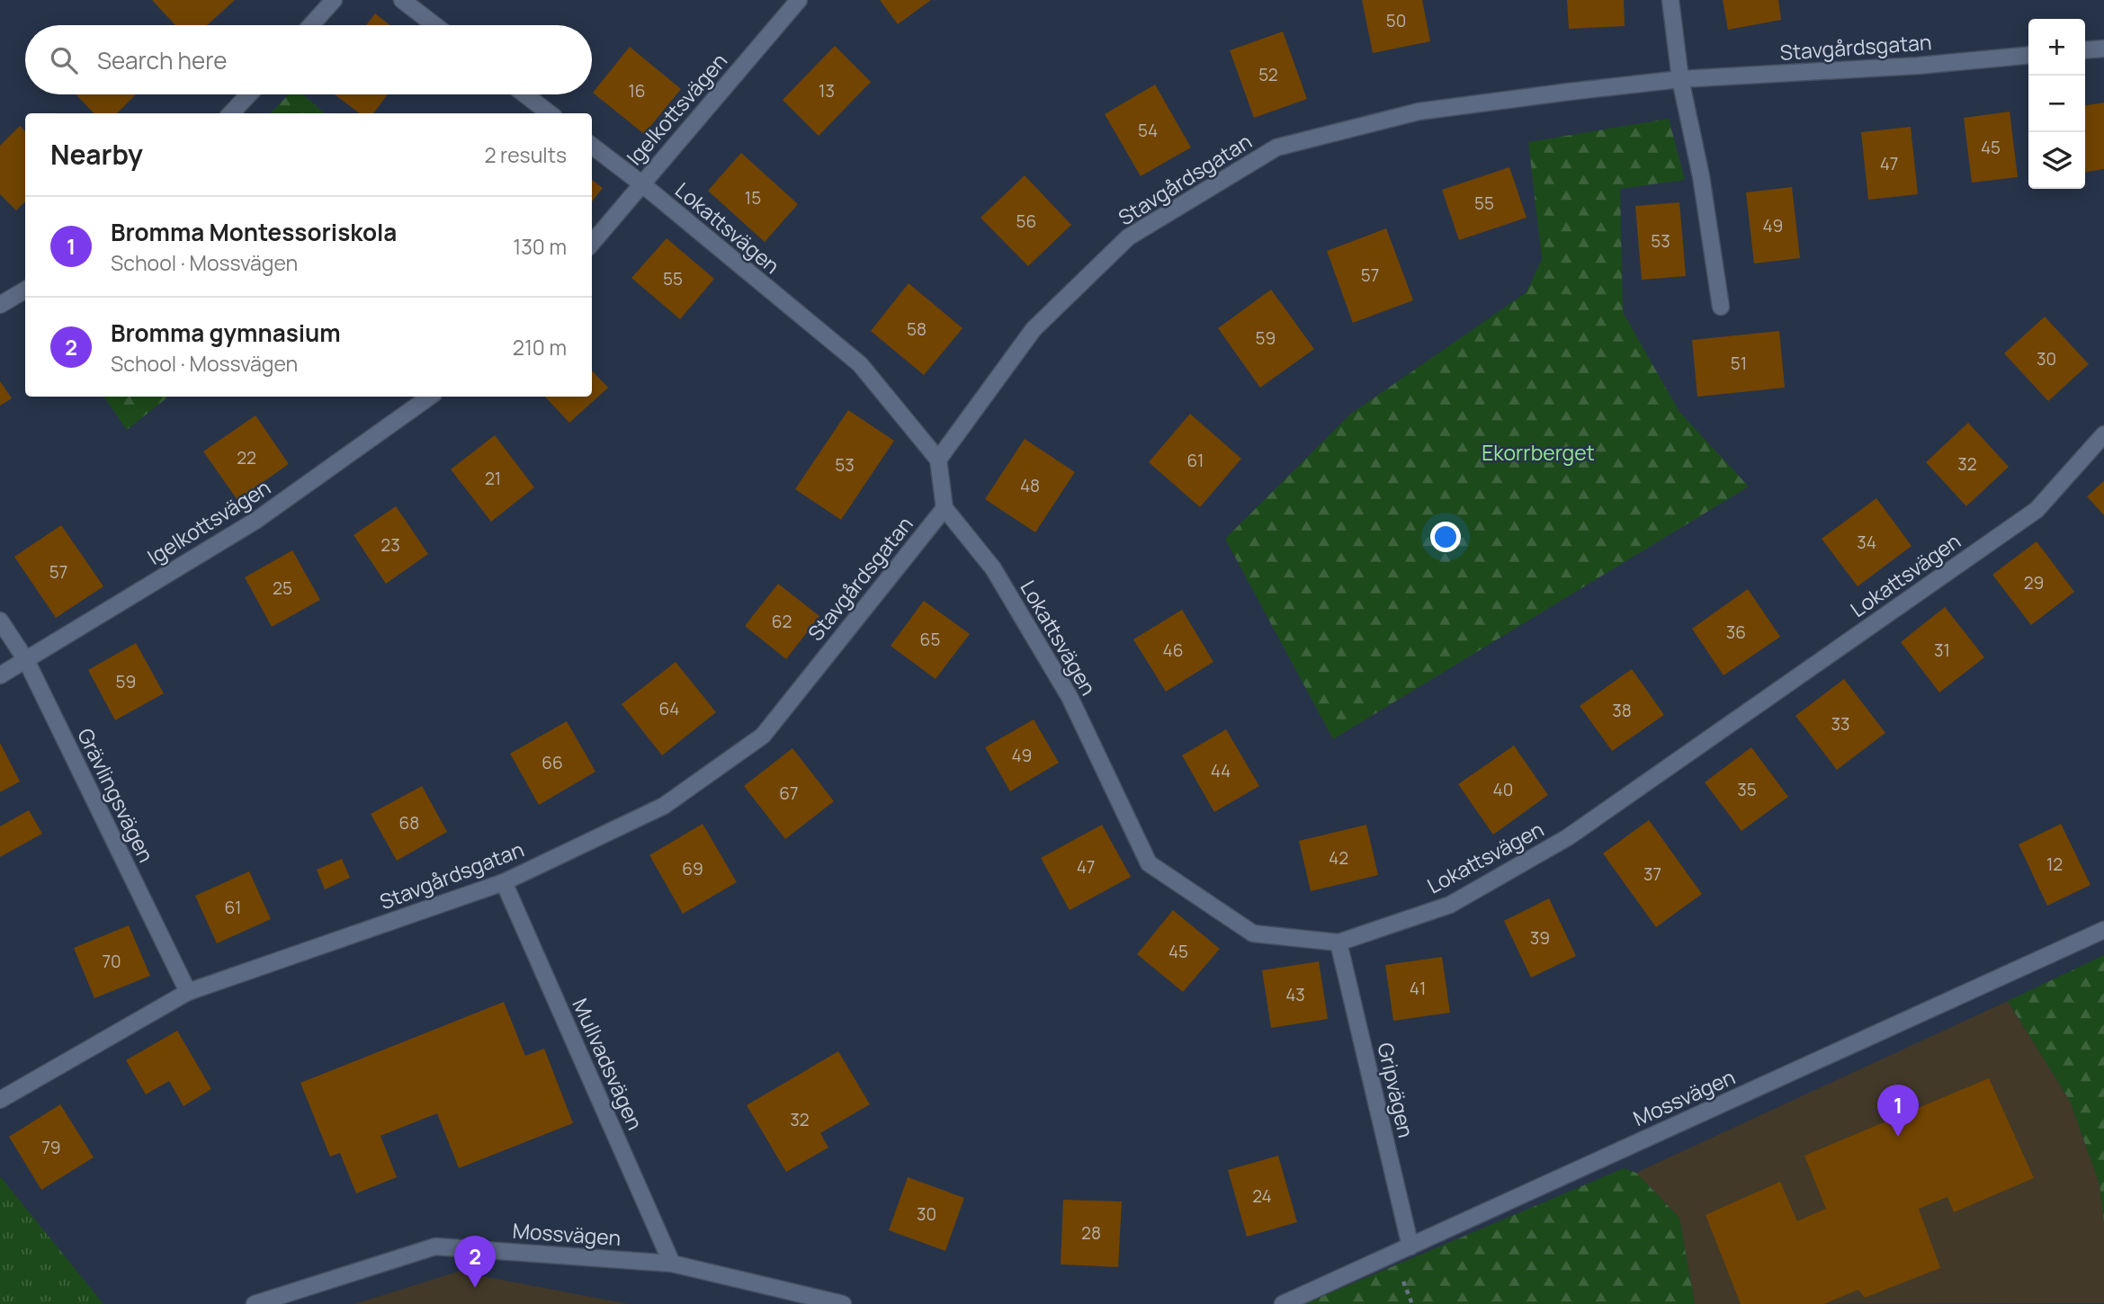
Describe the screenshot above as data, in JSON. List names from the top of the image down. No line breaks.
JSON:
{"streets":{"street":["Stavgårdsgatan","Igelkottsvägen","Lokattsvägen","Grävlingsvägen","Mullvadsvägen","Gripvägen","Mossvägen"]},"crossings":[["Stavgårdsgatan","Lokattsvägen"],["Stavgårdsgatan","Grävlingsvägen"],["Stavgårdsgatan","Mullvadsvägen"],["Igelkottsvägen","Lokattsvägen"],["Igelkottsvägen","Grävlingsvägen"],["Lokattsvägen","Gripvägen"],["Mullvadsvägen","Mossvägen"],["Gripvägen","Mossvägen"]],"parks":["Ekorrberget"],"house_numbers":["50","52","16","13","54","45","47","15","55","56","49","53","57","55","58","59","30","51","22","61","32","53","21","48","34","23","57","29","25","62","36","65","46","31","59","64","38","33","49","66","44","40","35","67","68","42","12","47","69","37","61","39","45","70","41","43","32","79","24","30","28"],"page":{"map_buttons":["+","−"],"search":"Search here","heading":["Nearby","2 results"],"list":[{"mark":"1","name":"Bromma Montessoriskola","note":"School · Mossvägen","value":"130 m"},{"mark":"2","name":"Bromma gymnasium","note":"School · Mossvägen","value":"210 m"}],"pins":["1","2"]}}
